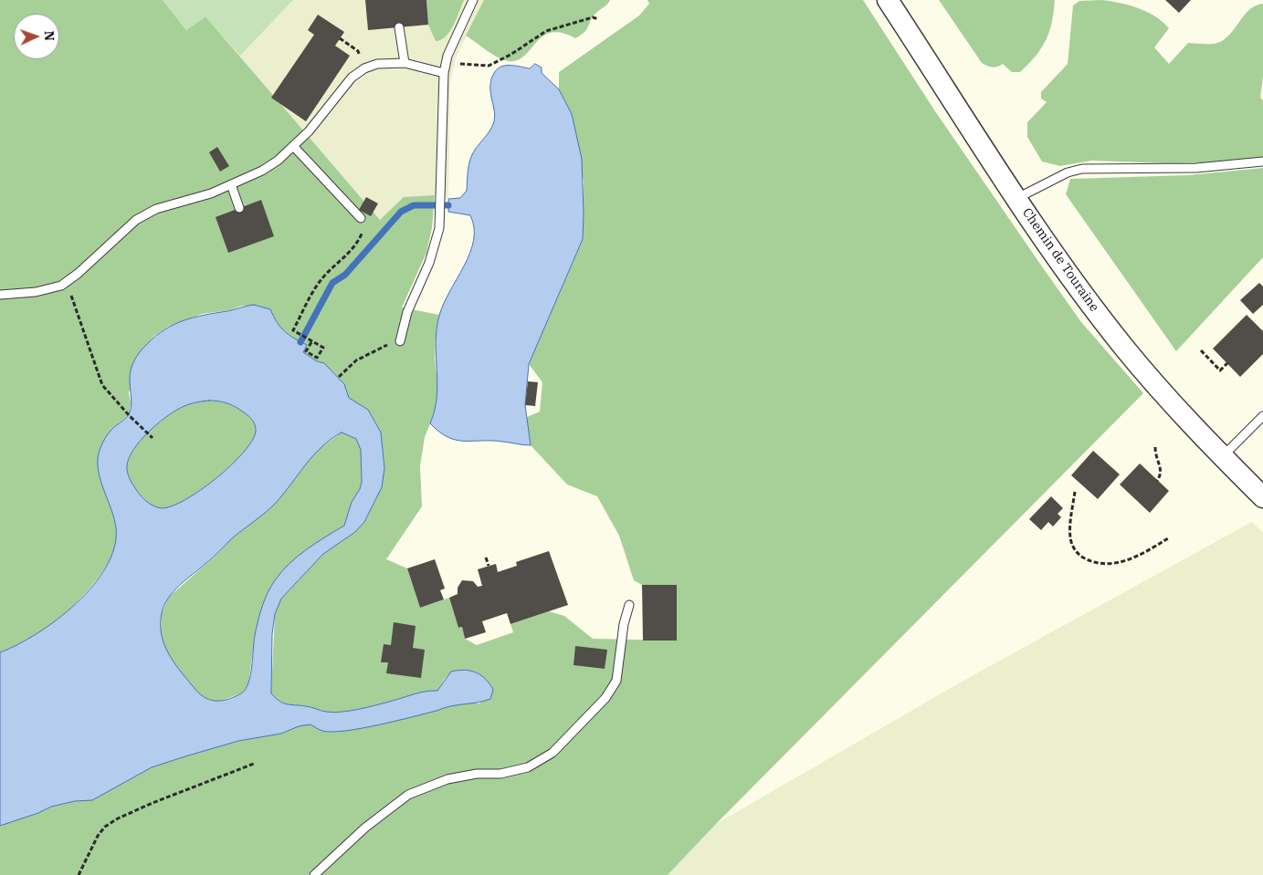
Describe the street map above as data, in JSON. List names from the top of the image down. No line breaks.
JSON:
{"streets":{"street":["Chemin de Touraine"]},"north":"right"}
